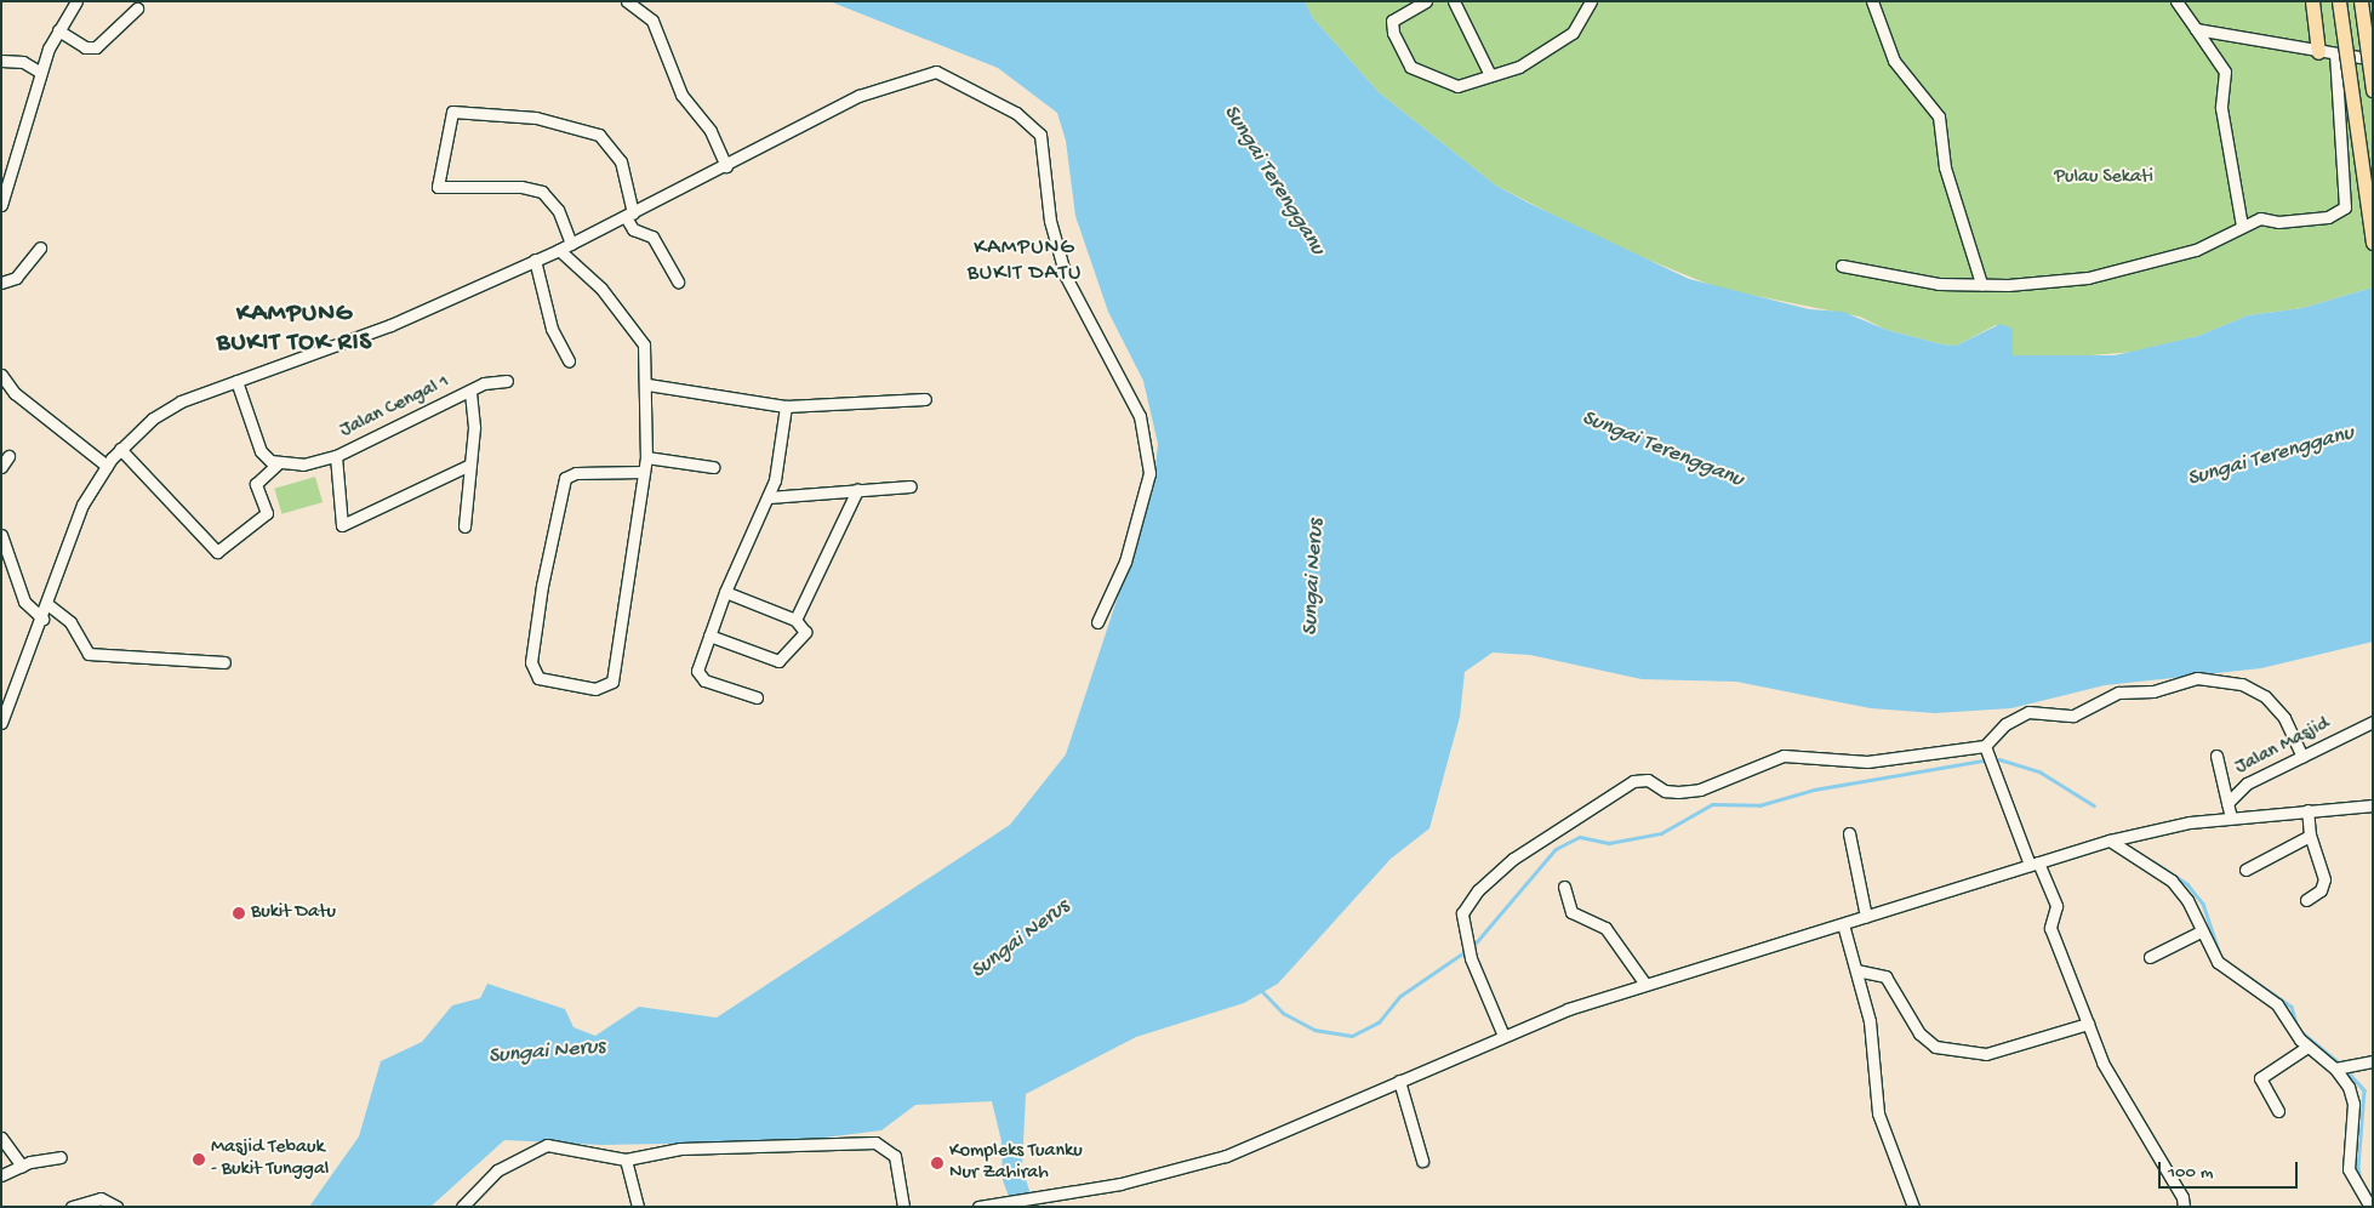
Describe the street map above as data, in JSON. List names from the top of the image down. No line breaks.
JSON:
{"streets":{"street":["Jalan Cengal 1","Jalan Masjid"]},"districts":["KAMPUNG BUKIT DATU","KAMPUNG BUKIT TOK RIS"],"water":["Sungai Terengganu","Sungai Nerus"],"parks":["Pulau Sekati"],"places":["Bukit Datu","Masjid Tebauk - Bukit Tunggal","Kompleks Tuanku Nur Zahirah"],"scale_bar":"100 m"}
